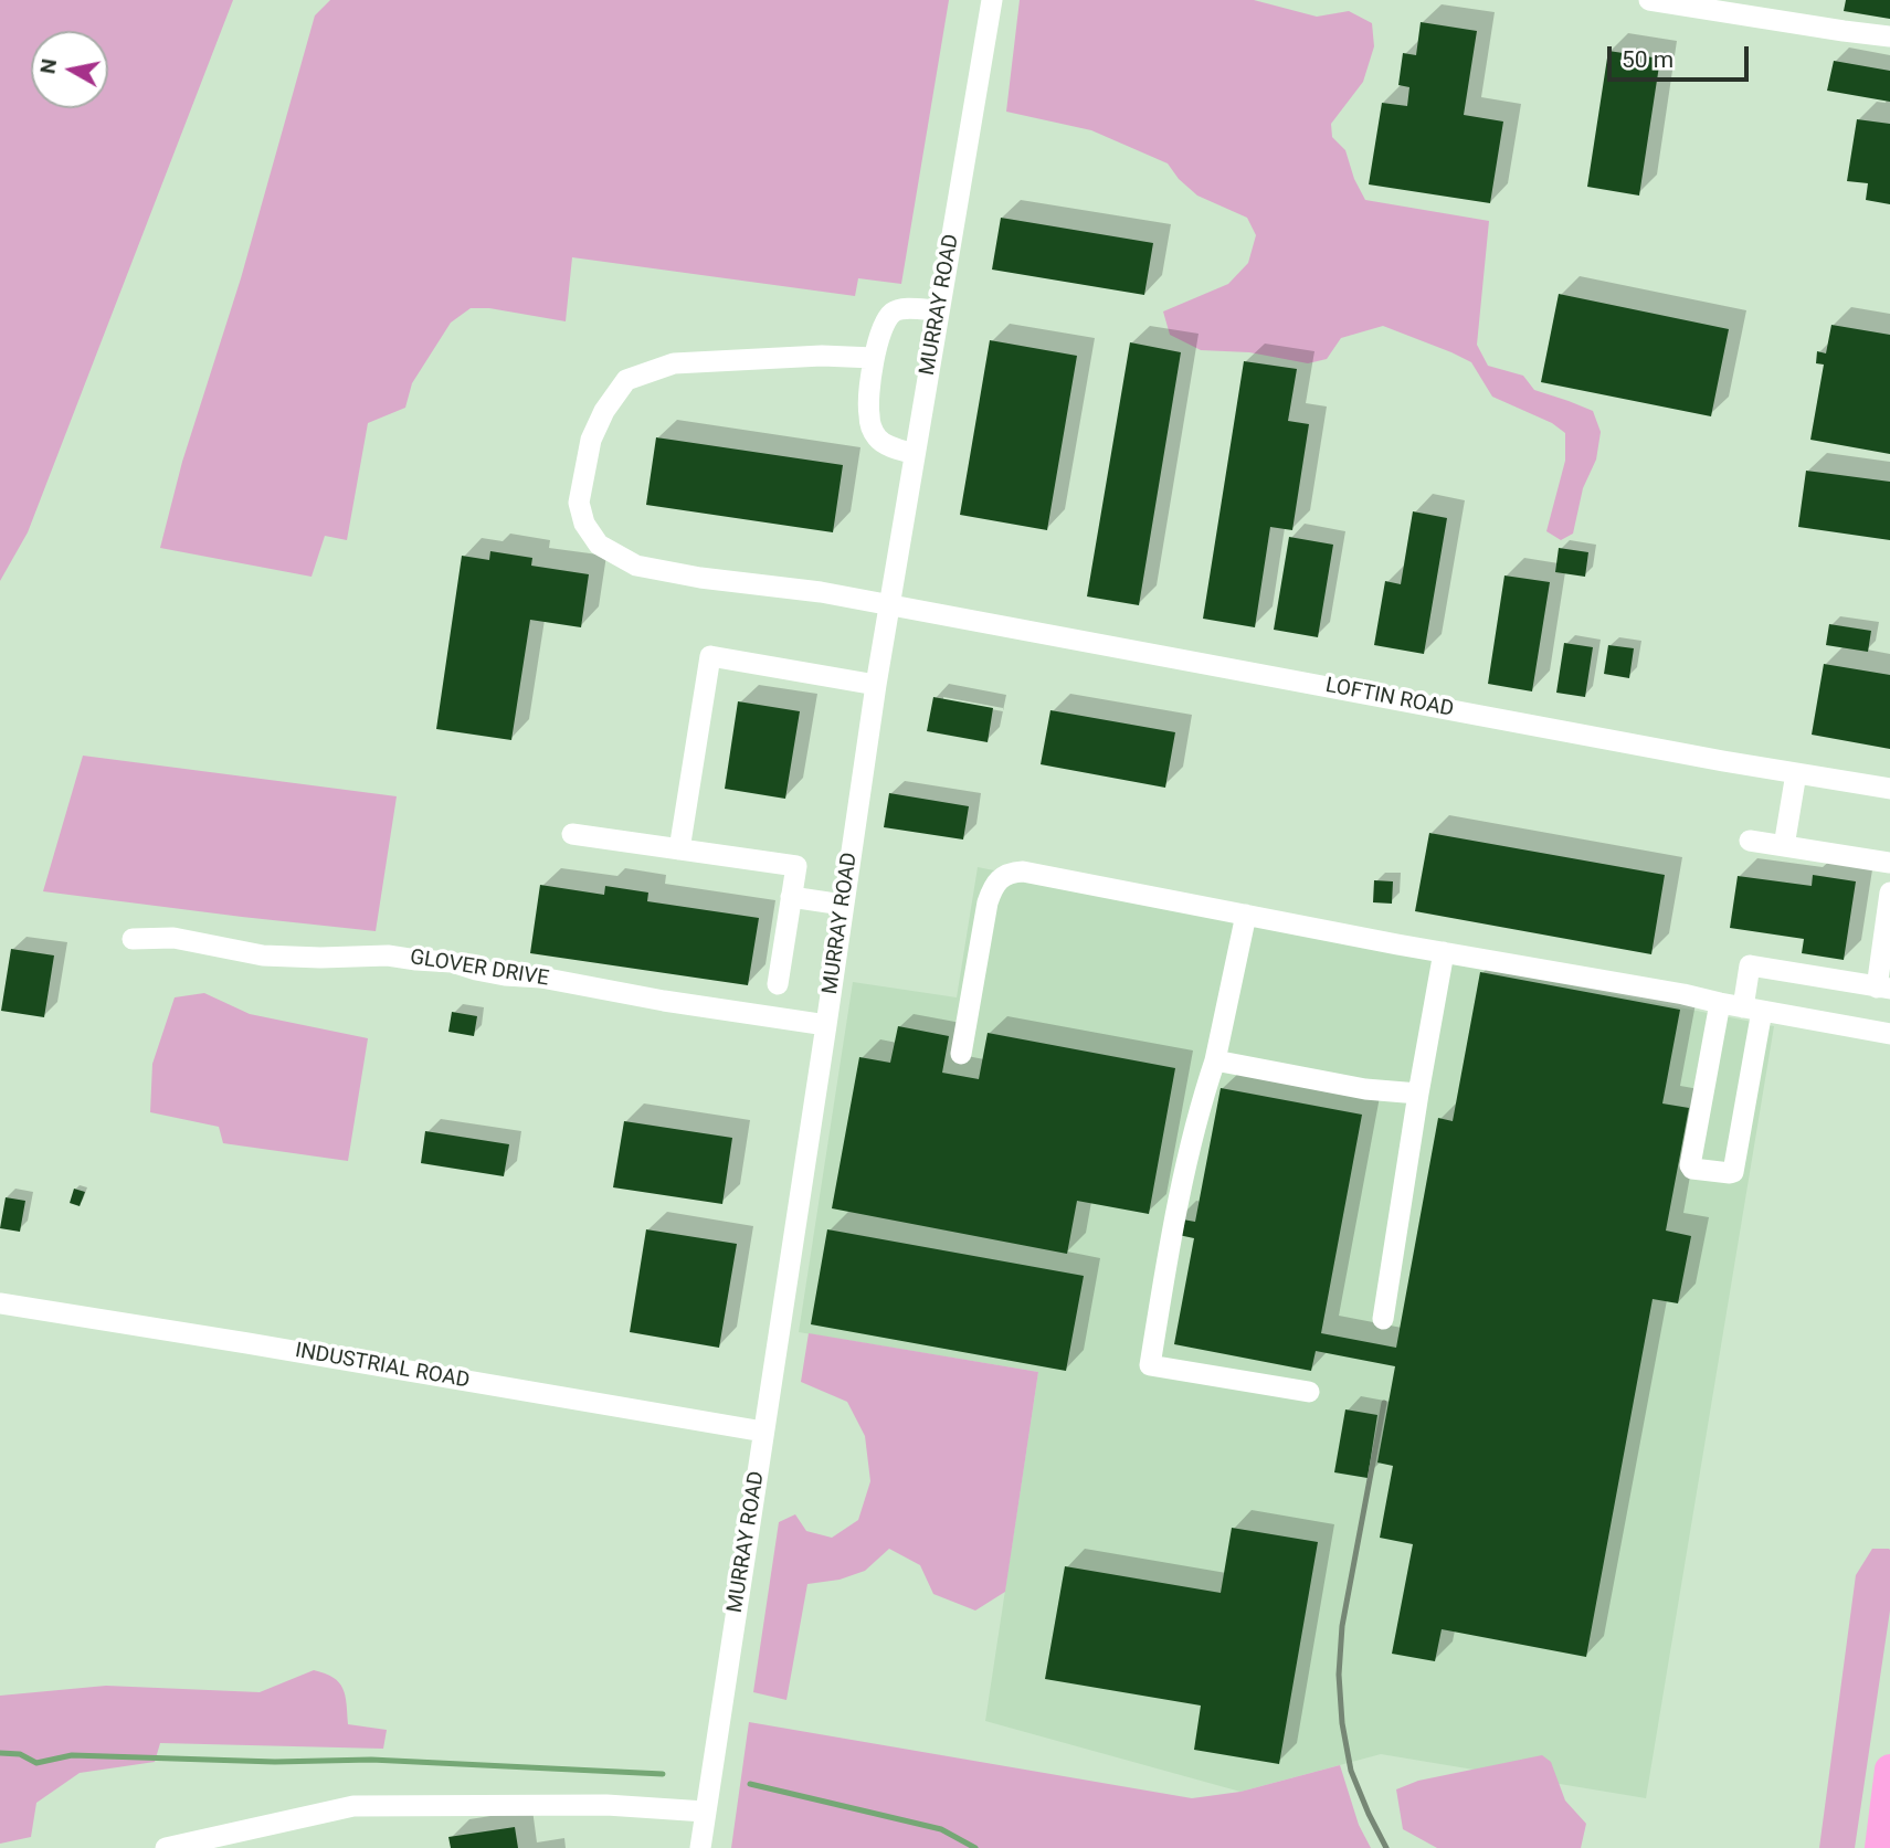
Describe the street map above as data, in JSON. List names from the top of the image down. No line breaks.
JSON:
{"streets":{"street":["MURRAY ROAD","LOFTIN ROAD","GLOVER DRIVE","INDUSTRIAL ROAD"]},"crossings":[["MURRAY ROAD","LOFTIN ROAD"],["MURRAY ROAD","GLOVER DRIVE"],["MURRAY ROAD","INDUSTRIAL ROAD"]],"scale_bar":"50 m","north":"left"}
